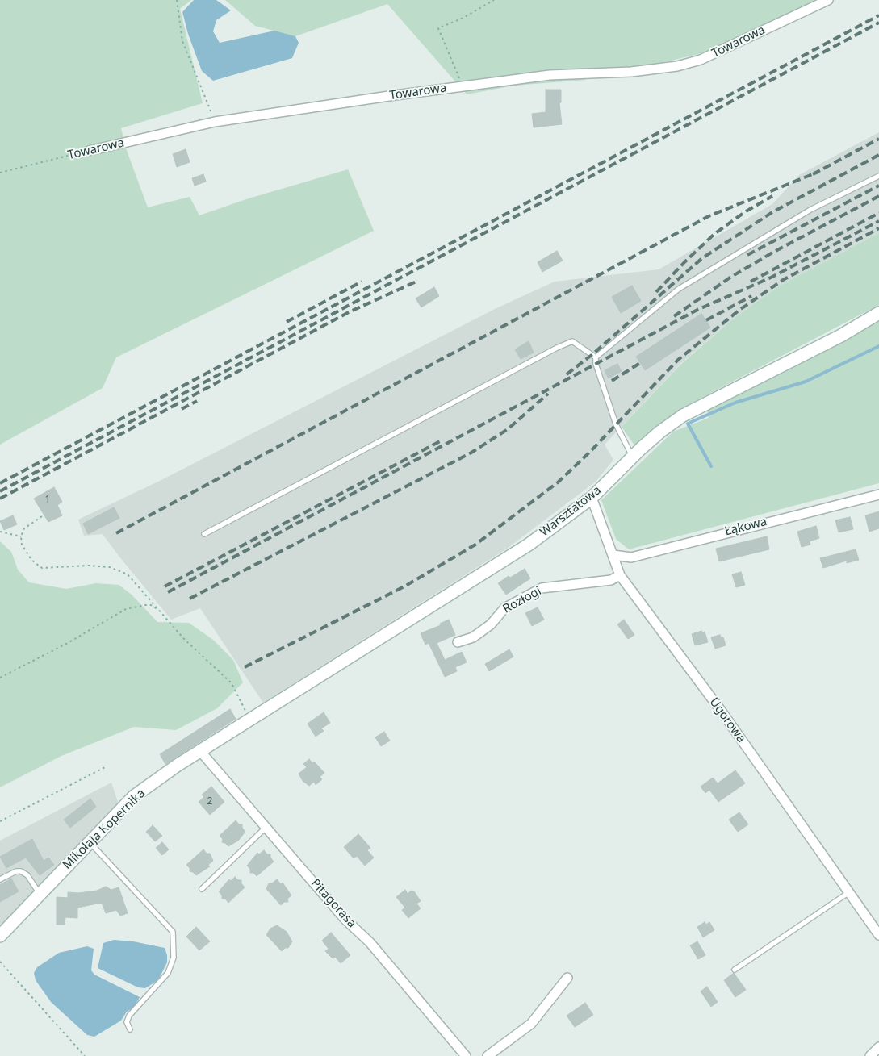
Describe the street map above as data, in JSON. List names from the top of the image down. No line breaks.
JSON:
{"streets":{"street":["Towarowa","Warsztatowa","Łąkowa","Rozłogi","Ugorowa","Mikołaja Kopernika","Pitagorasa"]},"crossings":[["Warsztatowa","Ugorowa"],["Warsztatowa","Mikołaja Kopernika"],["Łąkowa","Ugorowa"],["Rozłogi","Ugorowa"],["Mikołaja Kopernika","Pitagorasa"]],"house_numbers":["1","2"]}
